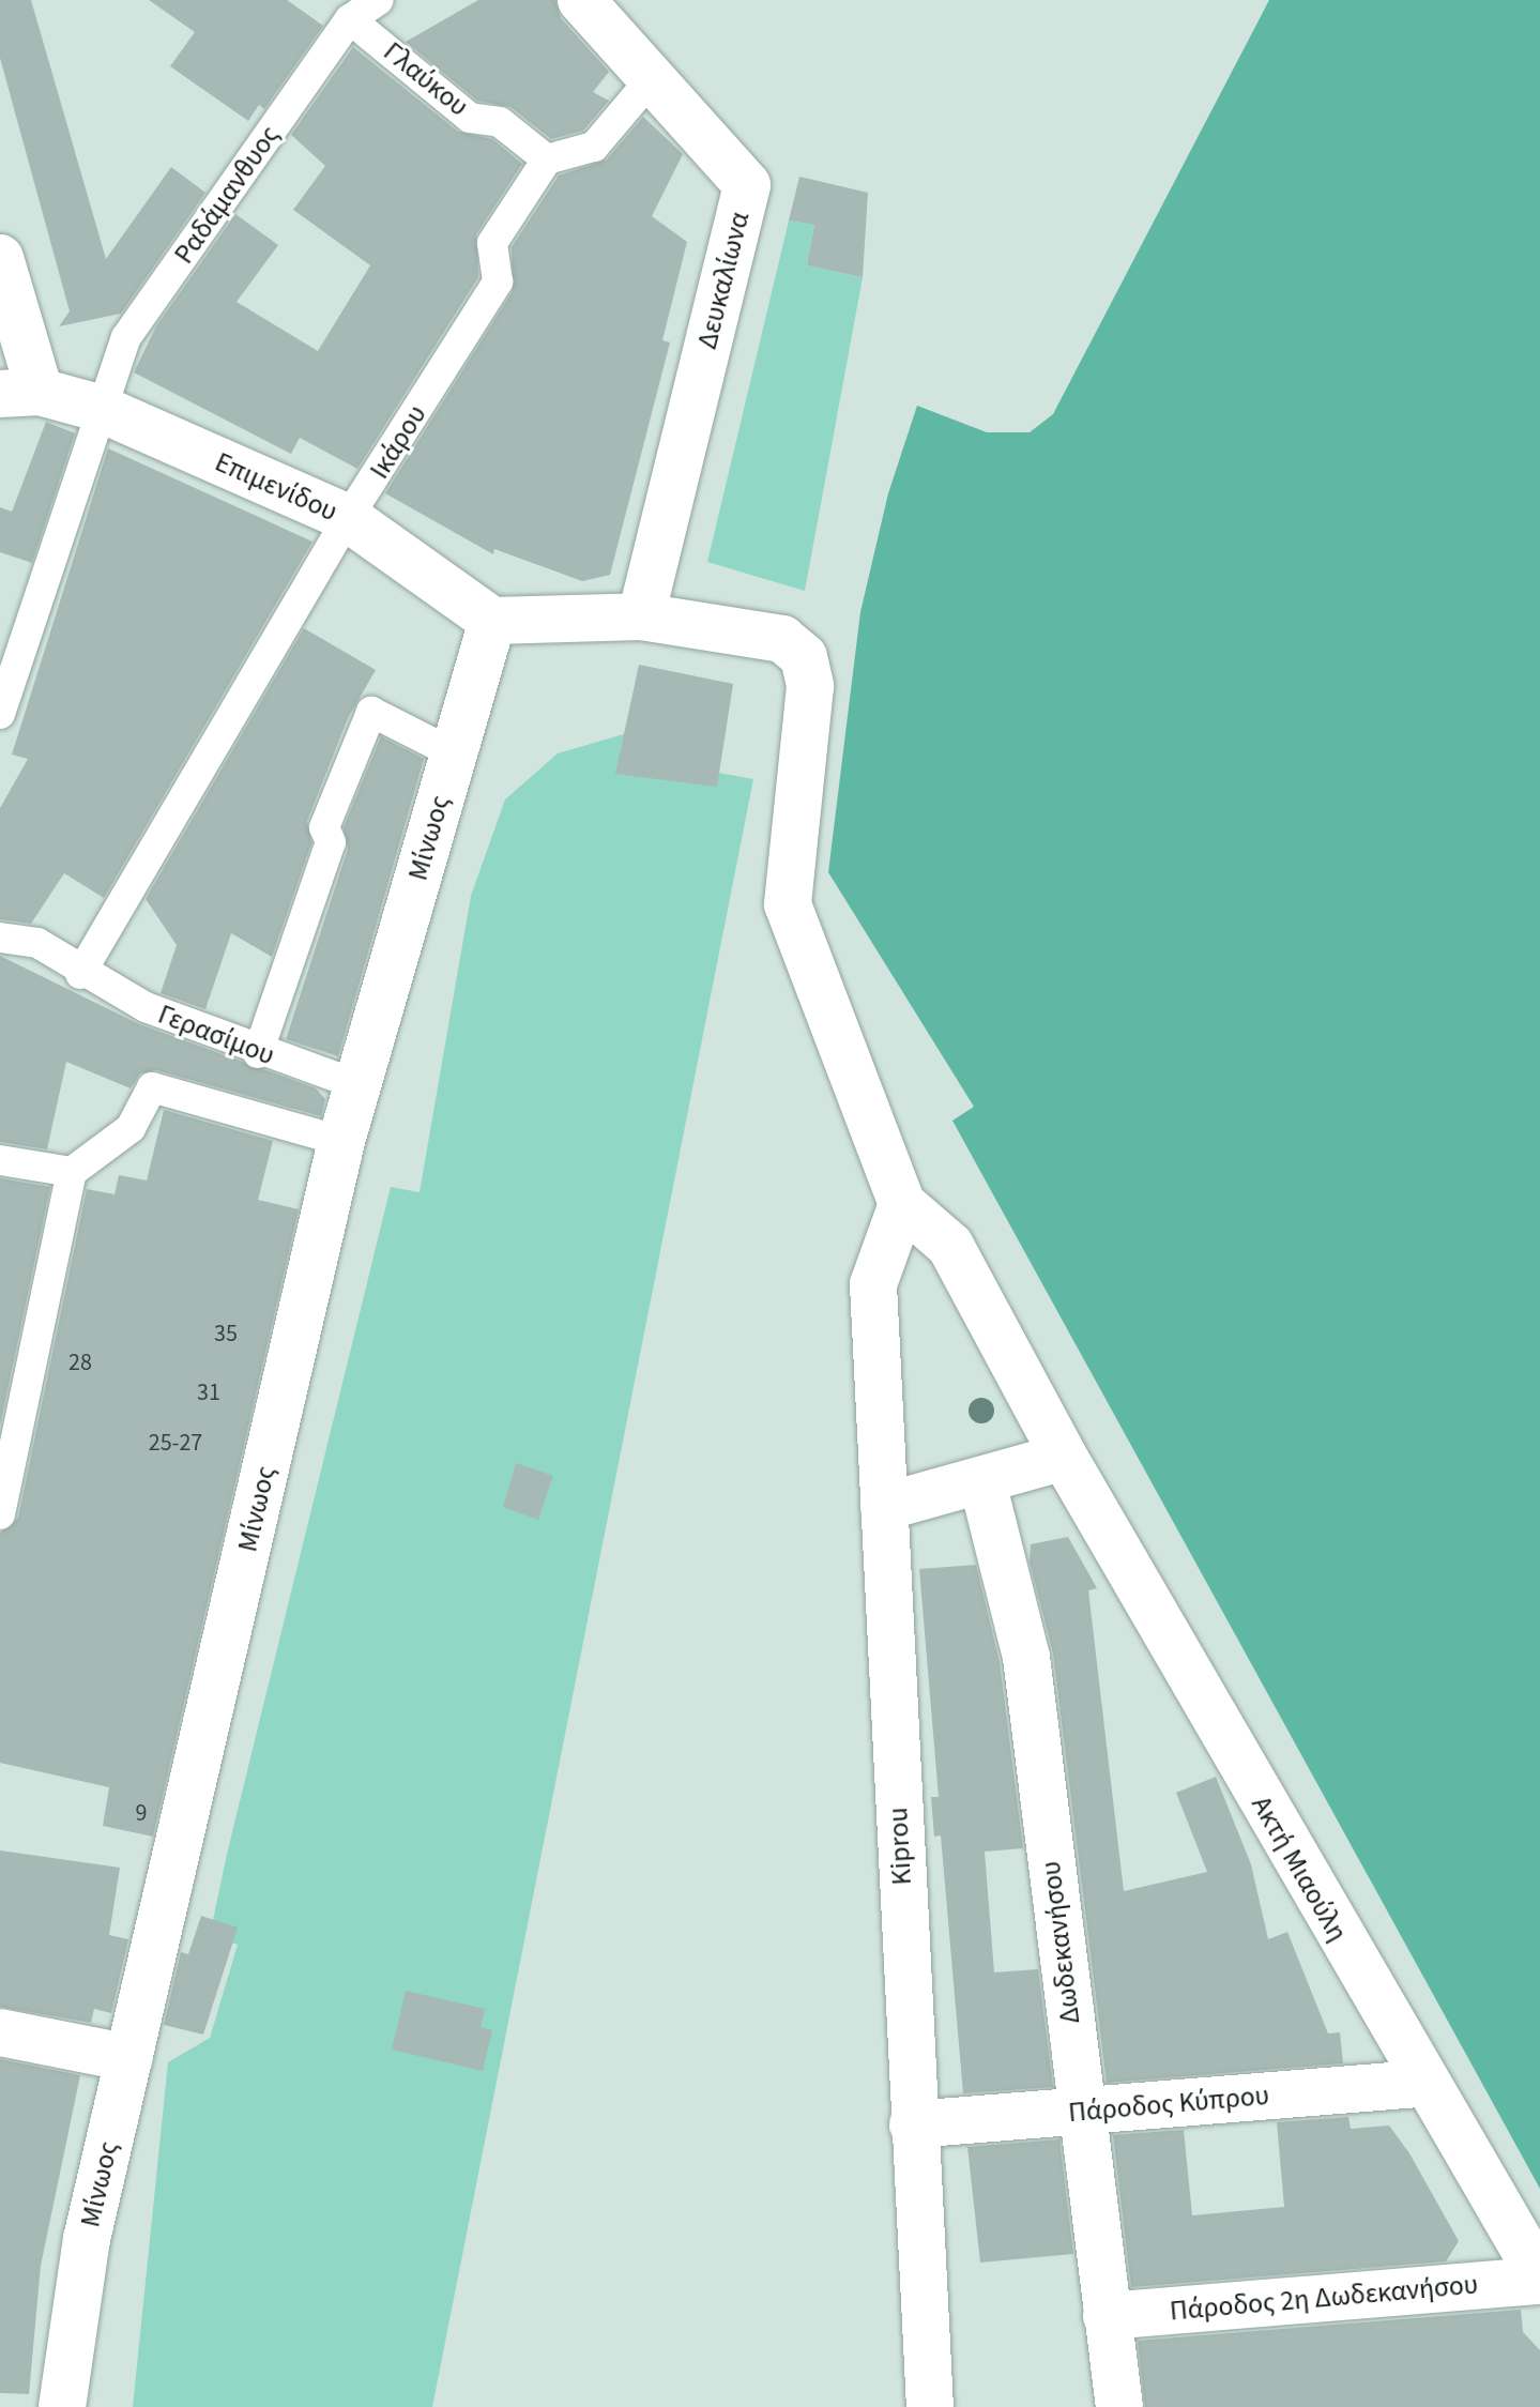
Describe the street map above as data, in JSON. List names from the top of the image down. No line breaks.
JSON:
{"streets":{"street":["Δευκαλίωνα","Επιμενίδου","Μίνωος","Kiprou","Ακτή Μιαούλη","Δωδεκανήσου","Πάροδος Κύπρου","Πάροδος 2η Δωδεκανήσου"],"lane":["Γλαύκου","Ραδάμανθυος","Ικάρου","Γερασίμου"]},"crossings":[["Γλαύκου","Ραδάμανθυος"],["Γλαύκου","Ικάρου"],["Ραδάμανθυος","Επιμενίδου"],["Ικάρου","Επιμενίδου"],["Ικάρου","Γερασίμου"],["Επιμενίδου","Μίνωος"],["Μίνωος","Γερασίμου"],["Kiprou","Ακτή Μιαούλη"],["Kiprou","Πάροδος Κύπρου"],["Ακτή Μιαούλη","Πάροδος Κύπρου"],["Ακτή Μιαούλη","Πάροδος 2η Δωδεκανήσου"],["Δωδεκανήσου","Πάροδος Κύπρου"],["Δωδεκανήσου","Πάροδος 2η Δωδεκανήσου"]],"house_numbers":["35","28","31","25-27","9"]}
